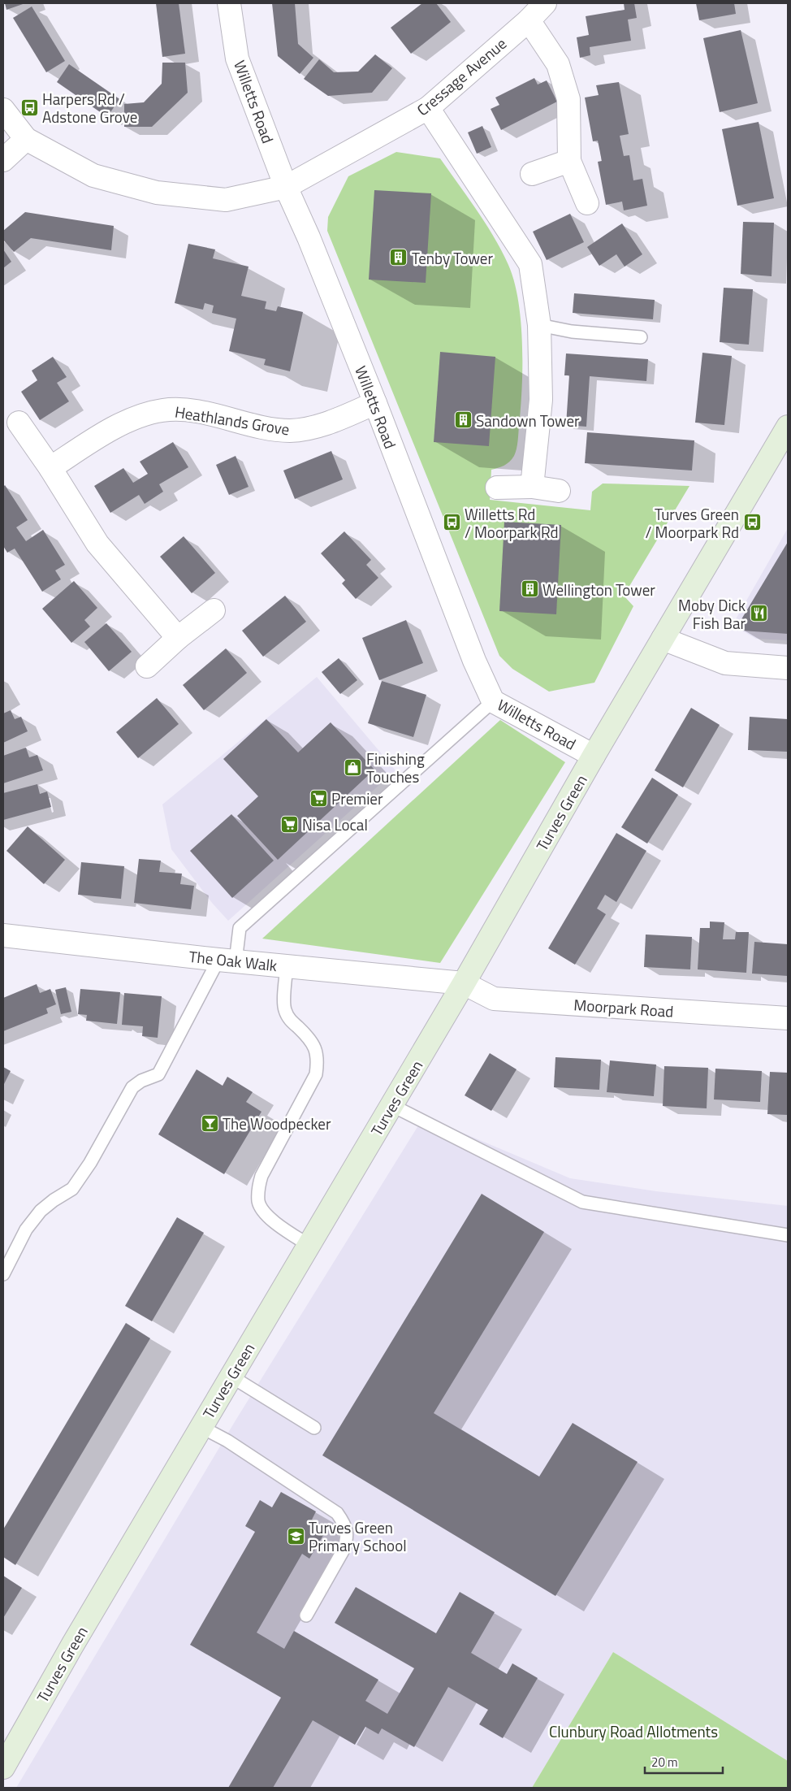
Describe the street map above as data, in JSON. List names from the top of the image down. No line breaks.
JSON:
{"streets":{"street":["Cressage Avenue","Willetts Road","Heathlands Grove","Turves Green","The Oak Walk","Moorpark Road"]},"crossings":[["Cressage Avenue","Willetts Road"],["Willetts Road","Heathlands Grove"],["Willetts Road","Turves Green"],["Turves Green","The Oak Walk"],["Turves Green","Moorpark Road"],["The Oak Walk","Moorpark Road"]],"parks":["Clunbury Road Allotments"],"places":{"bus stop":["Harpers Rd / Adstone Grove","Willetts Rd / Moorpark Rd","Turves Green / Moorpark Rd"],"building":["Tenby Tower","Sandown Tower","Wellington Tower"],"restaurant":["Moby Dick Fish Bar"],"shop":["Finishing Touches"],"supermarket":["Premier","Nisa Local"],"bar":["The Woodpecker"],"school or university":["Turves Green Primary School"]},"scale_bar":"20 m"}
